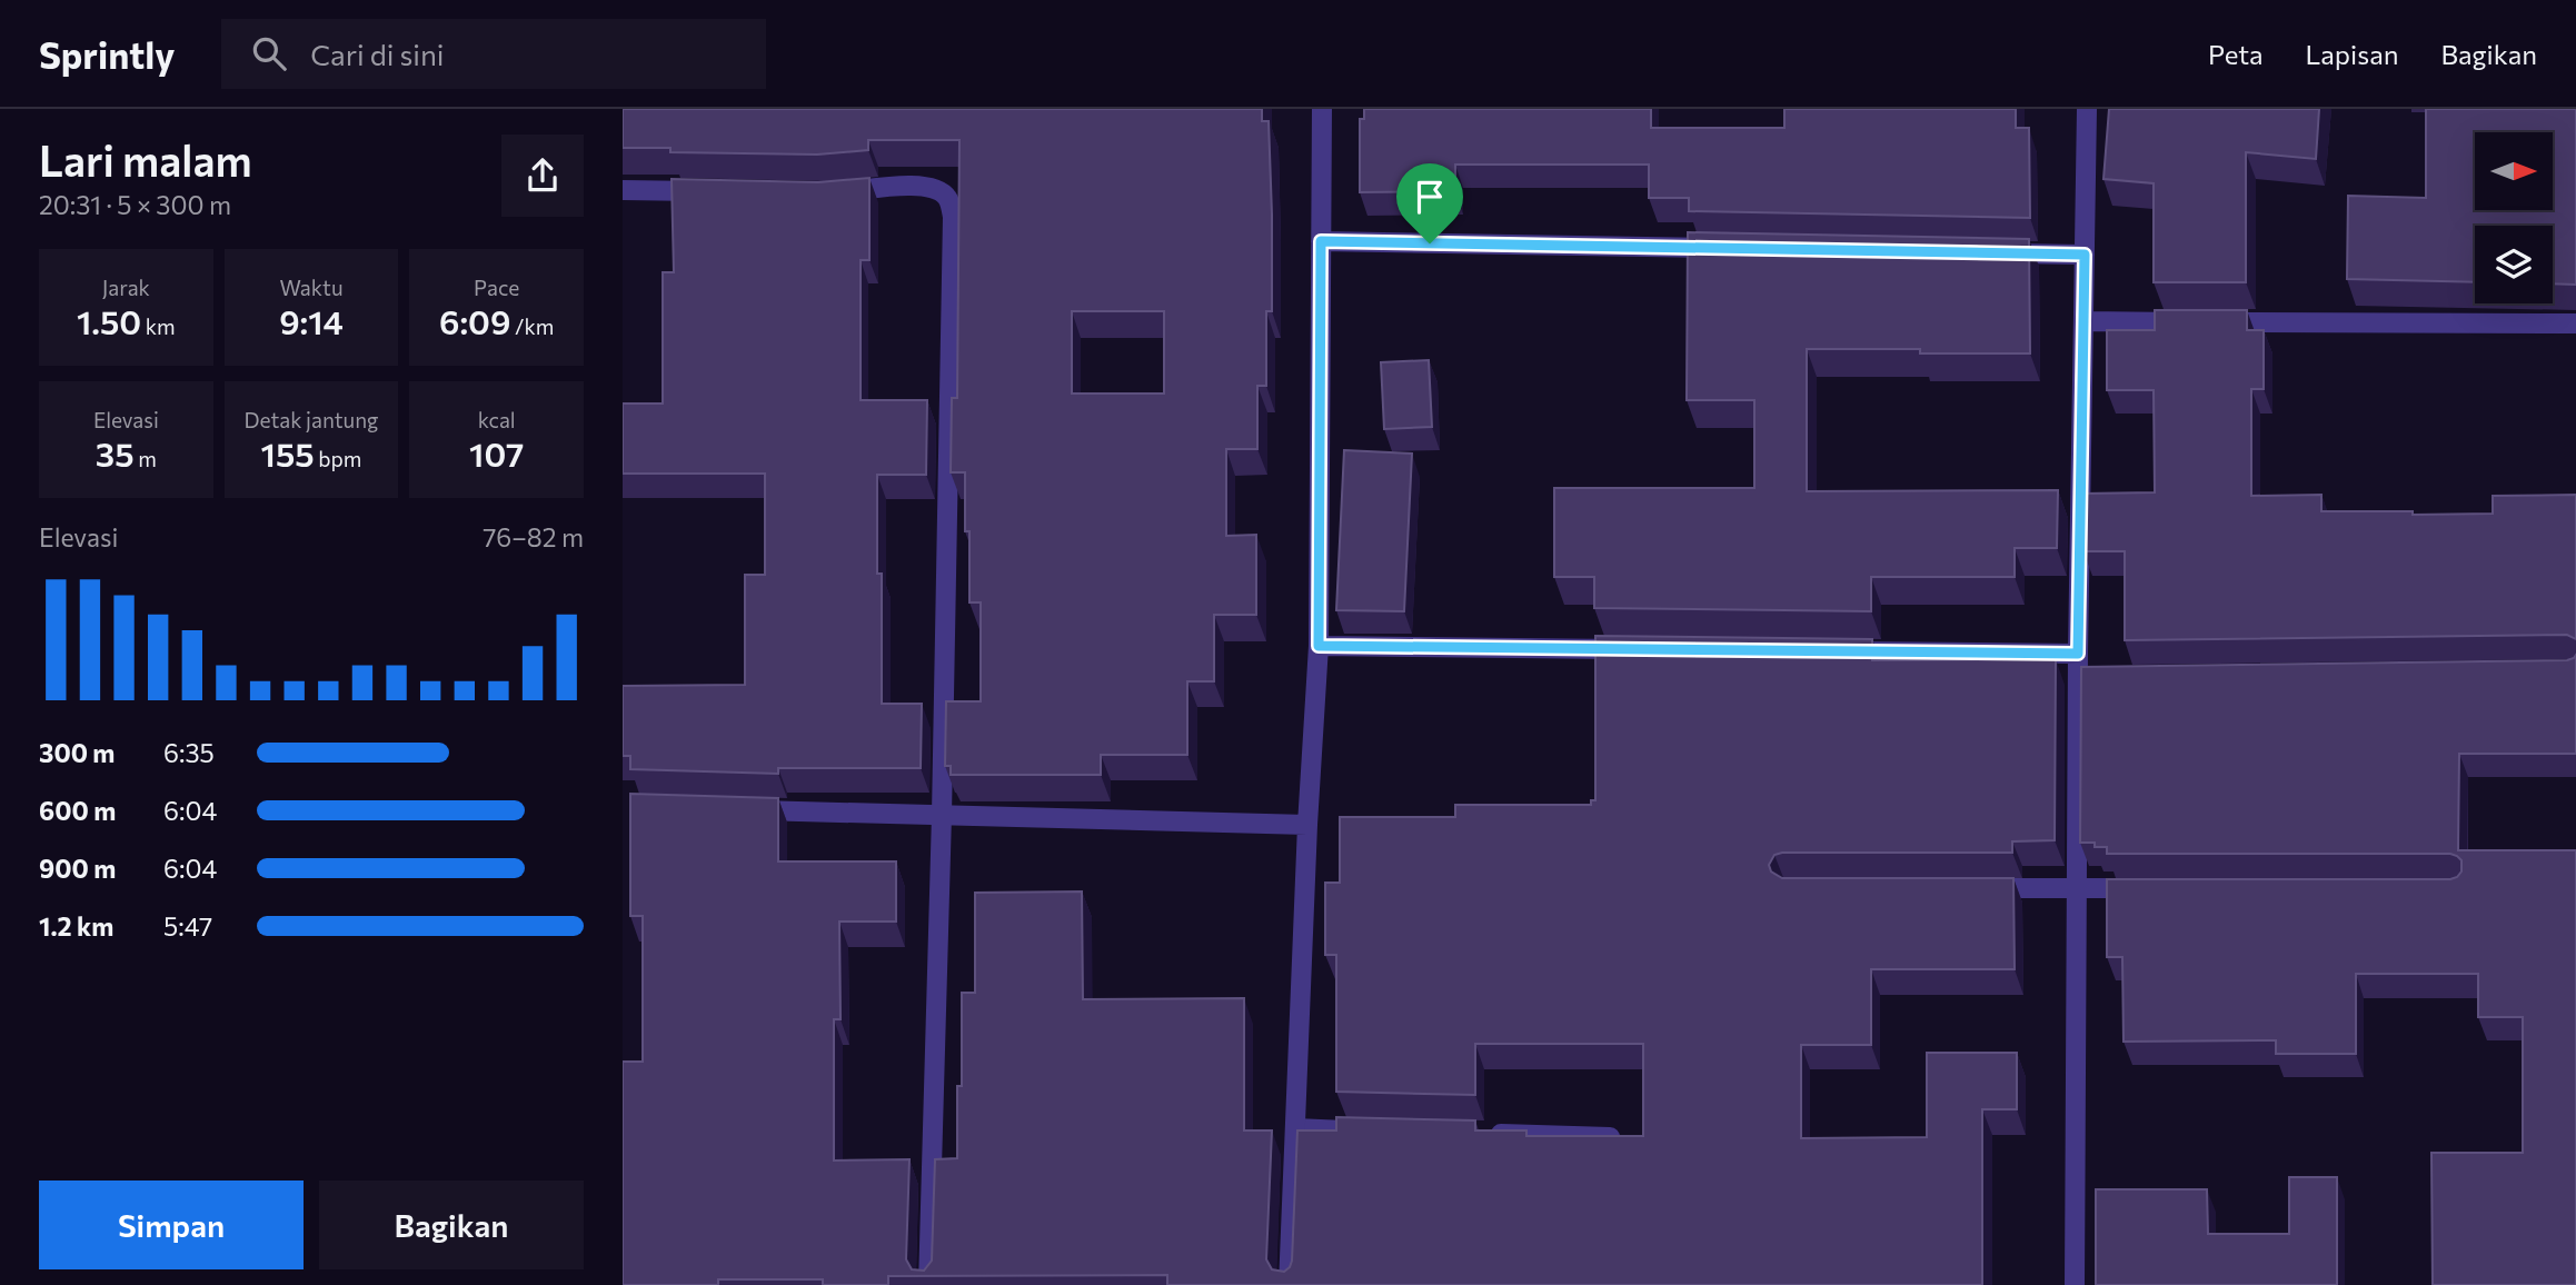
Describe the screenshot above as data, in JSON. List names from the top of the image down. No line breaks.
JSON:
{"north":"right","page":{"header":"Sprintly","search":"Cari di sini","nav":["Peta","Lapisan","Bagikan"],"heading":["Lari malam","20:31 · 5 × 300 m"],"stats":[["Jarak","1.50 km"],["Waktu","9:14"],["Pace","6:09 /km"],["Elevasi","35 m"],["Detak jantung","155 bpm"],["kcal","107"]],"chart":["Elevasi","76–82 m"],"list":[{"name":"300 m","note":"6:35"},{"name":"600 m","note":"6:04"},{"name":"900 m","note":"6:04"},{"name":"1.2 km","note":"5:47"}],"buttons":["Simpan","Bagikan"]}}
